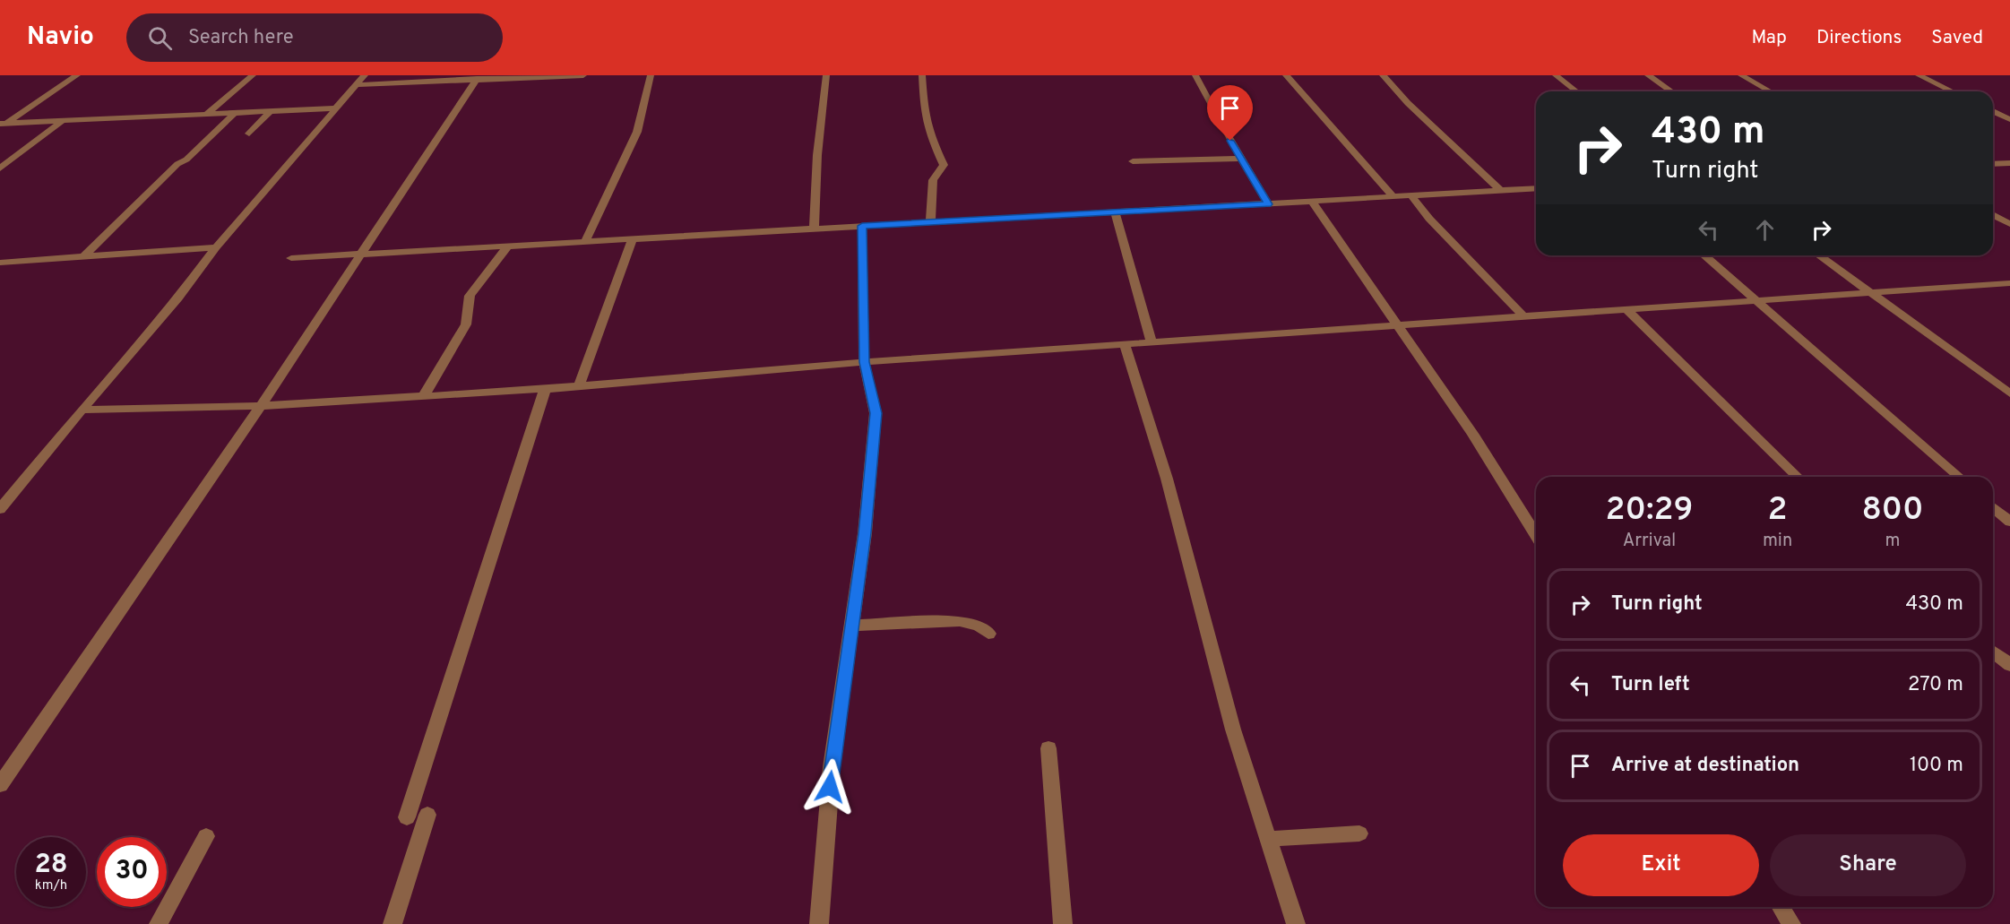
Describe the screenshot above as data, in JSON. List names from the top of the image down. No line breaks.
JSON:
{"page":{"header":"Navio","search":"Search here","nav":["Map","Directions","Saved"],"turn":["430 m","Turn right"],"eta":["20:29","Arrival","2","min","800","m"],"list":[{"name":"Turn right","value":"430 m"},{"name":"Turn left","value":"270 m"},{"name":"Arrive at destination","value":"100 m"}],"buttons":["Exit","Share"],"speed":"28 km/h","limit":"30"}}
